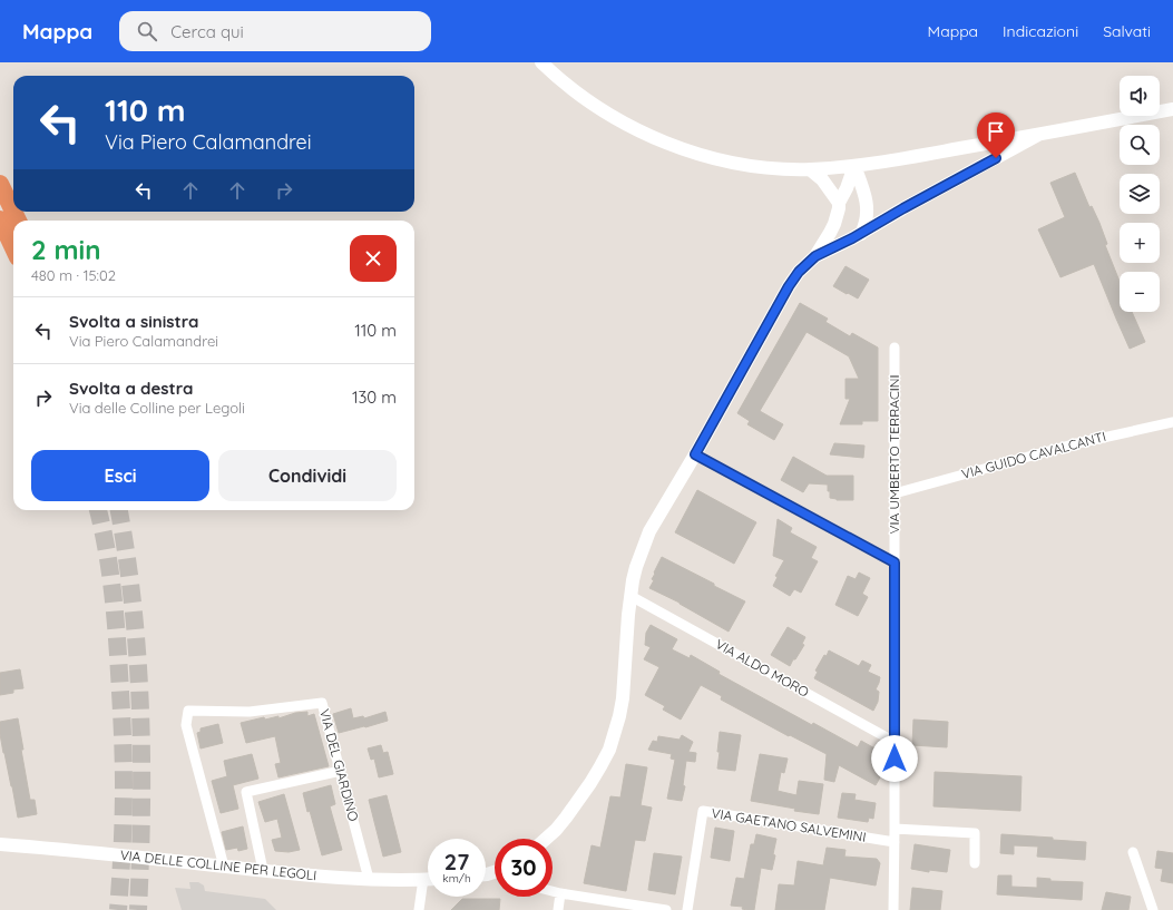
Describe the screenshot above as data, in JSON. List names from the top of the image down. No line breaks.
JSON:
{"streets":{"street":["VIA UMBERTO TERRACINI","VIA GUIDO CAVALCANTI","VIA ALDO MORO","VIA DEL GIARDINO","VIA GAETANO SALVEMINI","VIA DELLE COLLINE PER LEGOLI"]},"crossings":[["VIA UMBERTO TERRACINI","VIA GUIDO CAVALCANTI"],["VIA UMBERTO TERRACINI","VIA ALDO MORO"],["VIA UMBERTO TERRACINI","VIA GAETANO SALVEMINI"],["VIA DEL GIARDINO","VIA DELLE COLLINE PER LEGOLI"]],"page":{"header":"Mappa","search":"Cerca qui","nav":["Mappa","Indicazioni","Salvati"],"map_buttons":["+","−"],"turn":["110 m","Via Piero Calamandrei"],"heading":["2 min","480 m · 15:02"],"list":[{"name":"Svolta a sinistra","note":"Via Piero Calamandrei","value":"110 m"},{"name":"Svolta a destra","note":"Via delle Colline per Legoli","value":"130 m"}],"buttons":["Esci","Condividi"],"speed":"27 km/h","limit":"30"}}
